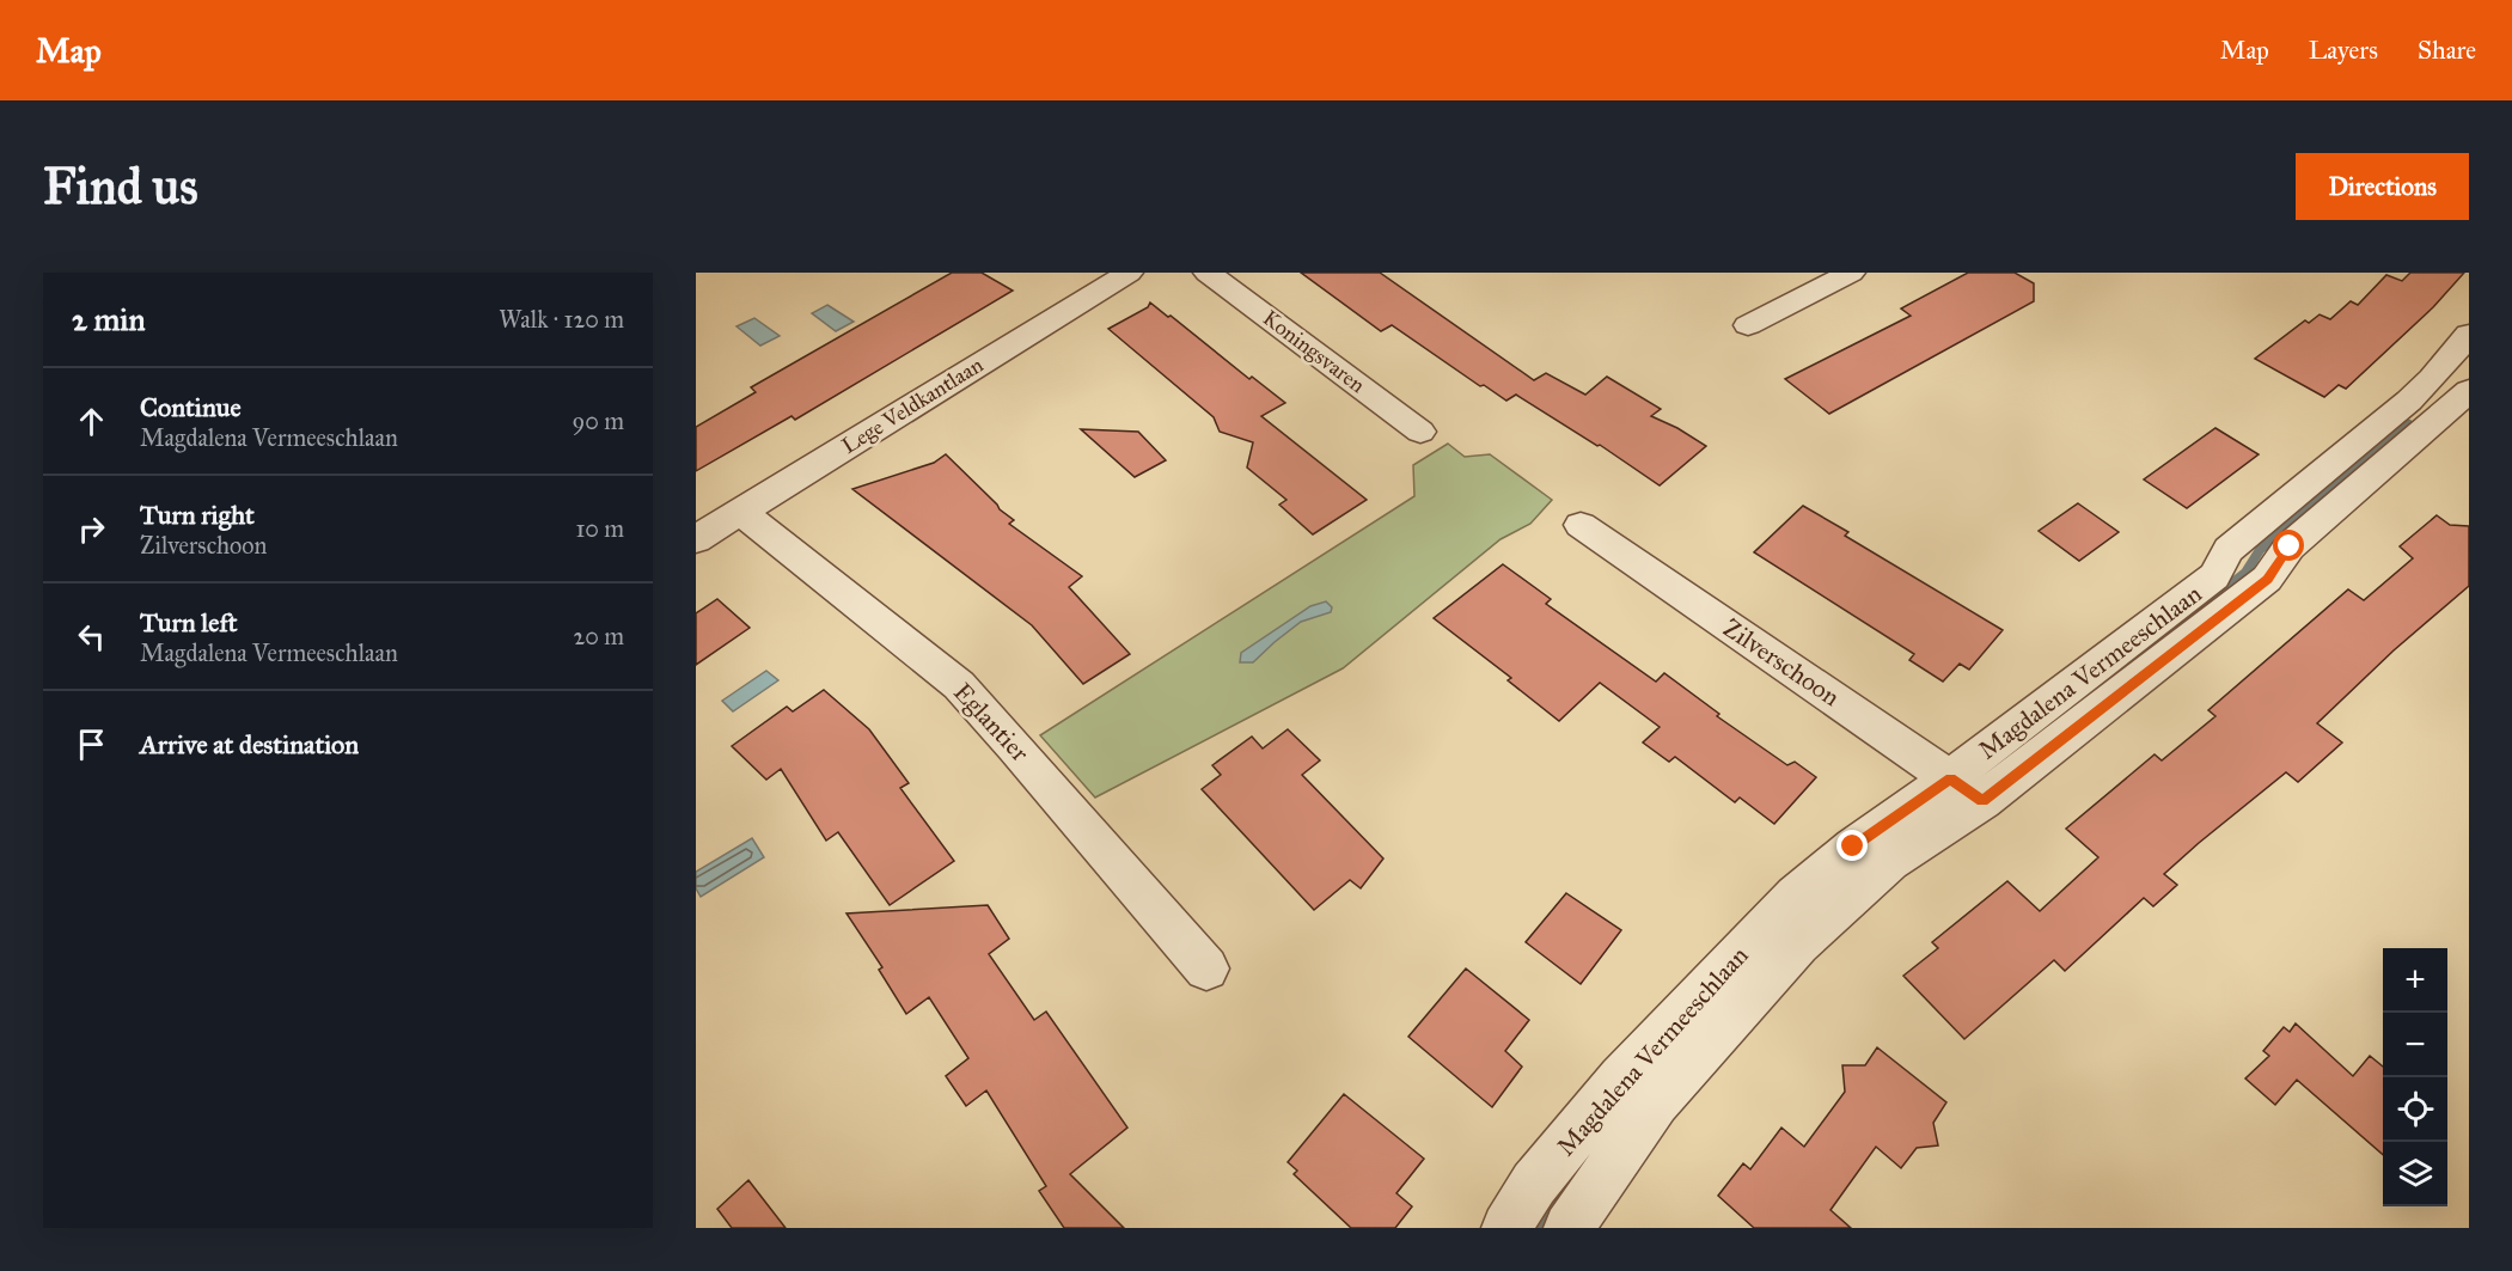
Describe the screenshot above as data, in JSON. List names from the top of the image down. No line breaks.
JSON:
{"streets":{"street":["Koningsvaren","Lege Veldkantlaan","Zilverschoon","Magdalena Vermeeschlaan","Eglantier"]},"crossings":[["Lege Veldkantlaan","Eglantier"],["Zilverschoon","Magdalena Vermeeschlaan"]],"page":{"header":"Map","nav":["Map","Layers","Share"],"buttons":"Directions","title":"Find us","heading":["2 min","Walk · 120 m"],"list":[["Continue","Magdalena Vermeeschlaan","90 m"],["Turn right","Zilverschoon","10 m"],["Turn left","Magdalena Vermeeschlaan","20 m"],"Arrive at destination"],"map_buttons":["+","−"]}}
